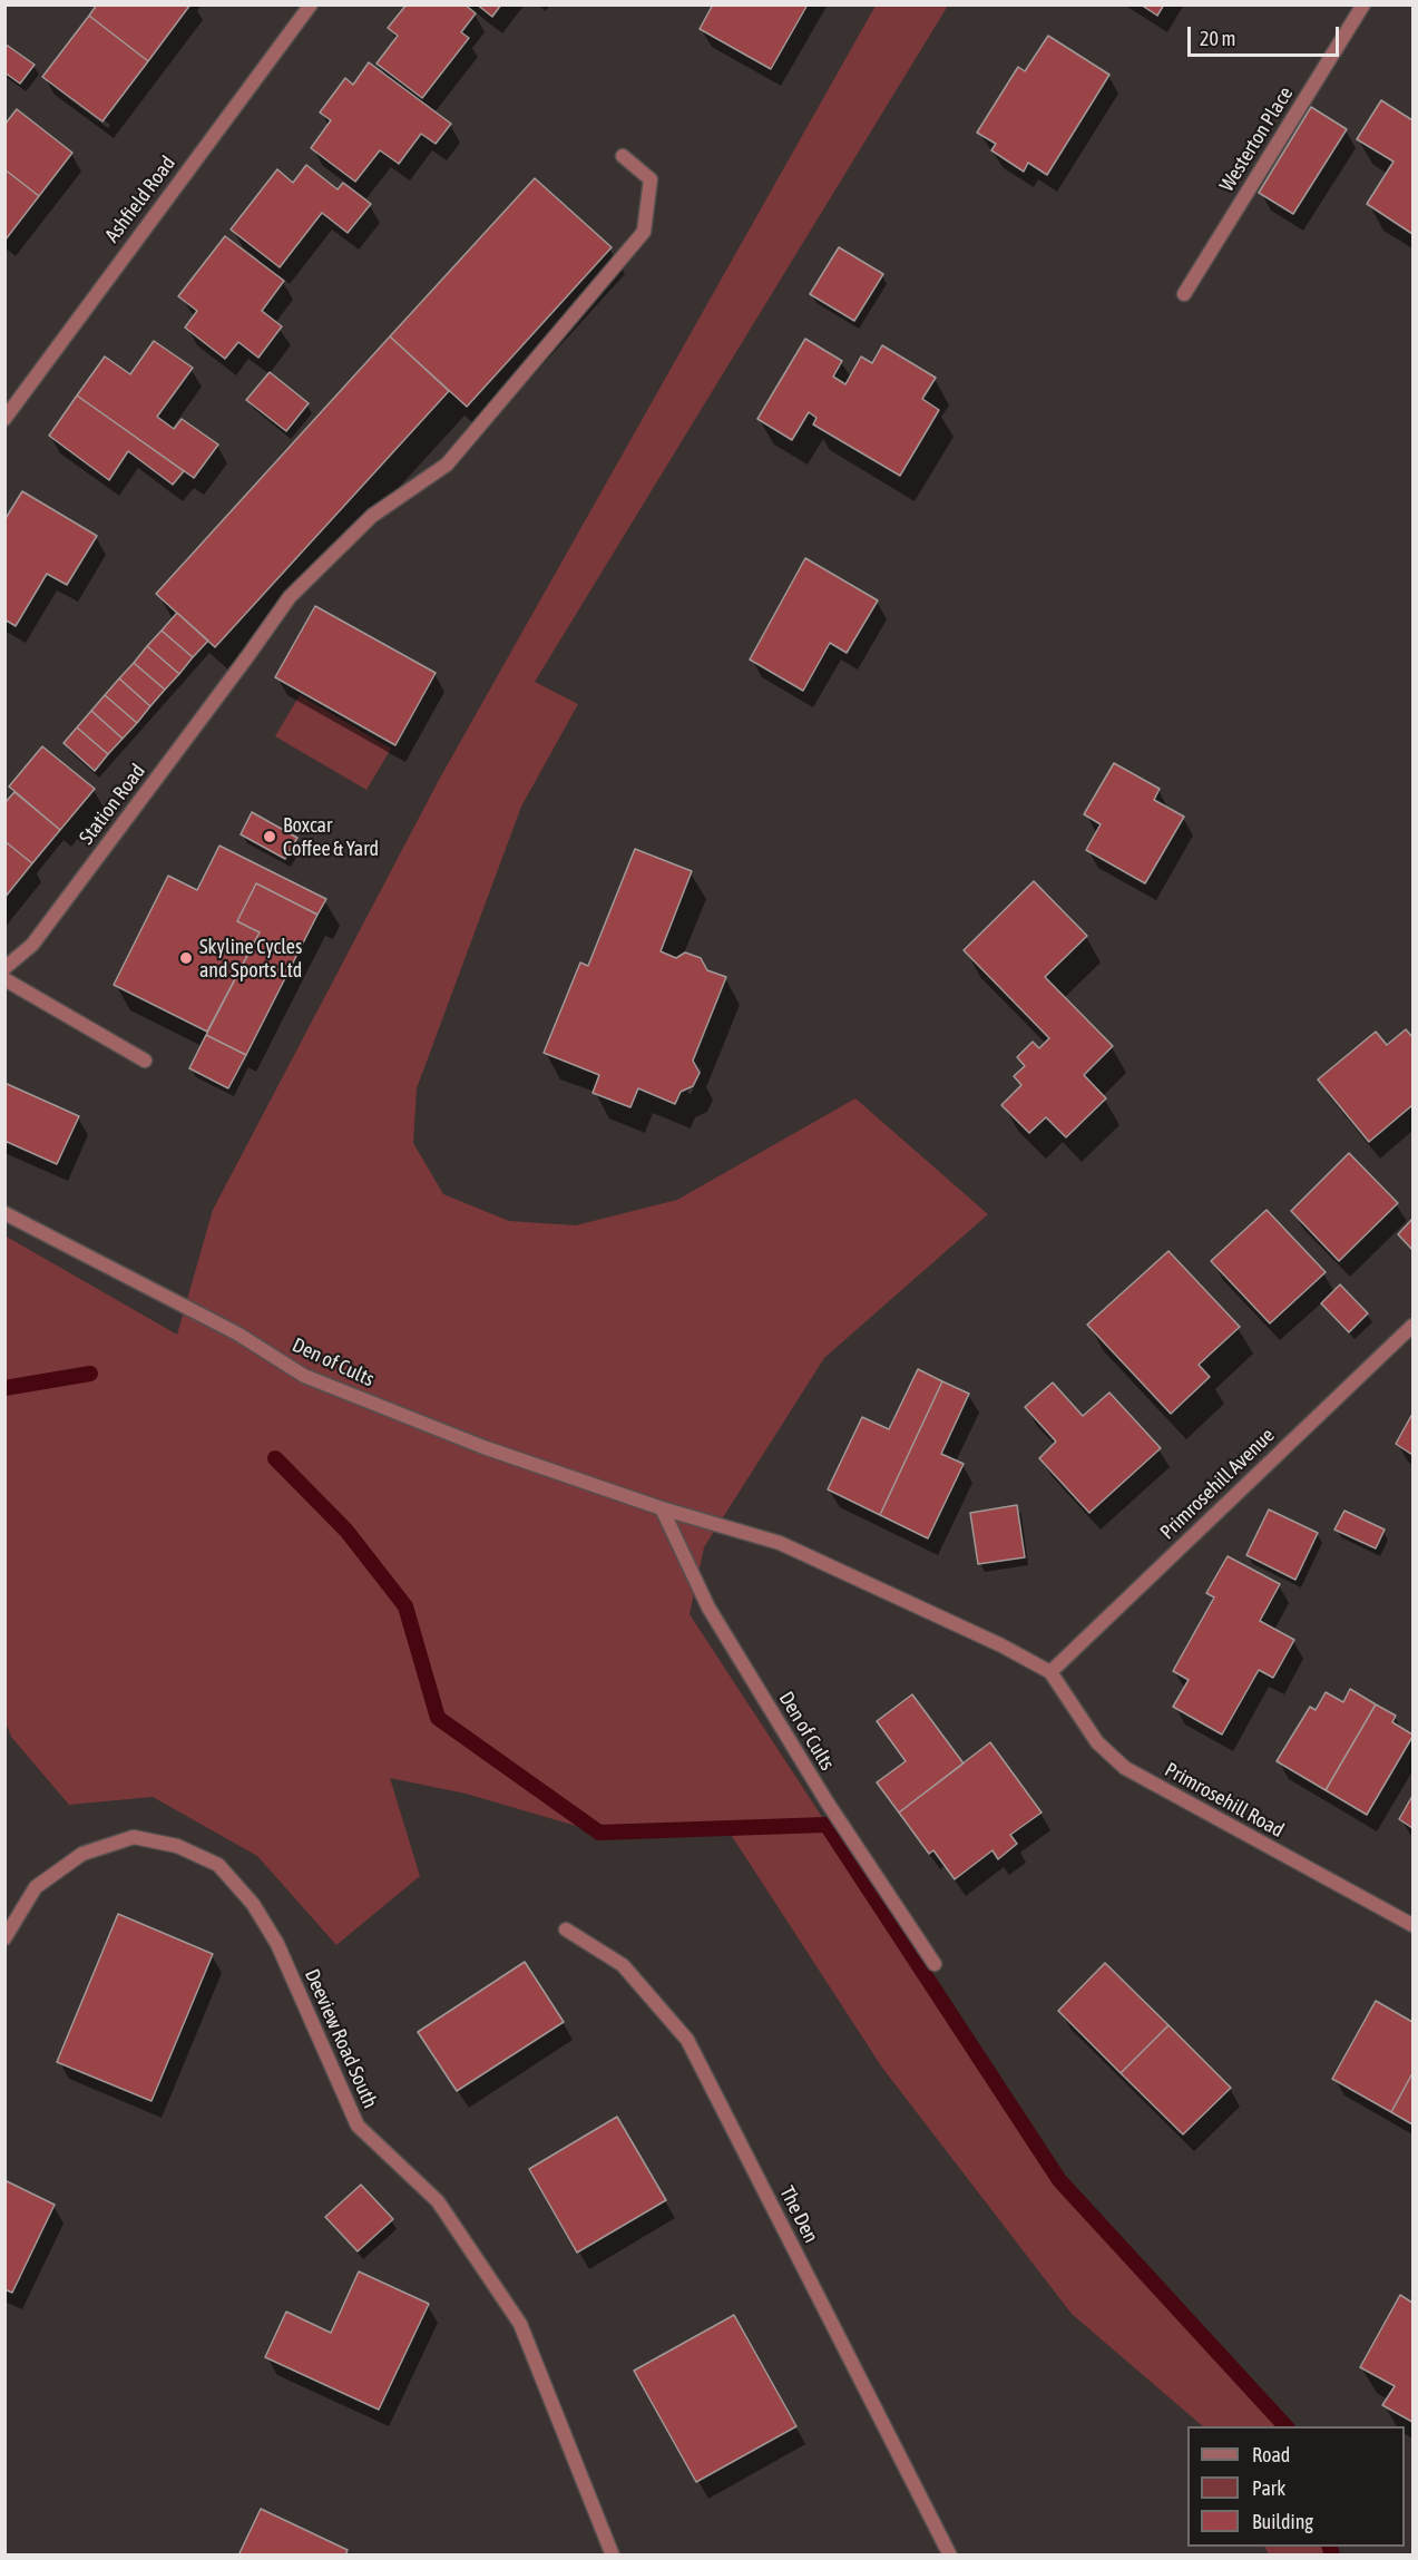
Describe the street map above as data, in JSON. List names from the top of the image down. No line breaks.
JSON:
{"streets":{"street":["Westerton Place","Ashfield Road","Station Road","Den of Cults","Primrosehill Avenue","Primrosehill Road","Deeview Road South","The Den"]},"crossings":[["Den of Cults","Primrosehill Avenue"],["Den of Cults","Primrosehill Road"],["Primrosehill Avenue","Primrosehill Road"]],"places":["Boxcar Coffee & Yard","Skyline Cycles and Sports Ltd"],"legend":["Road","Park","Building"],"scale_bar":"20 m"}
